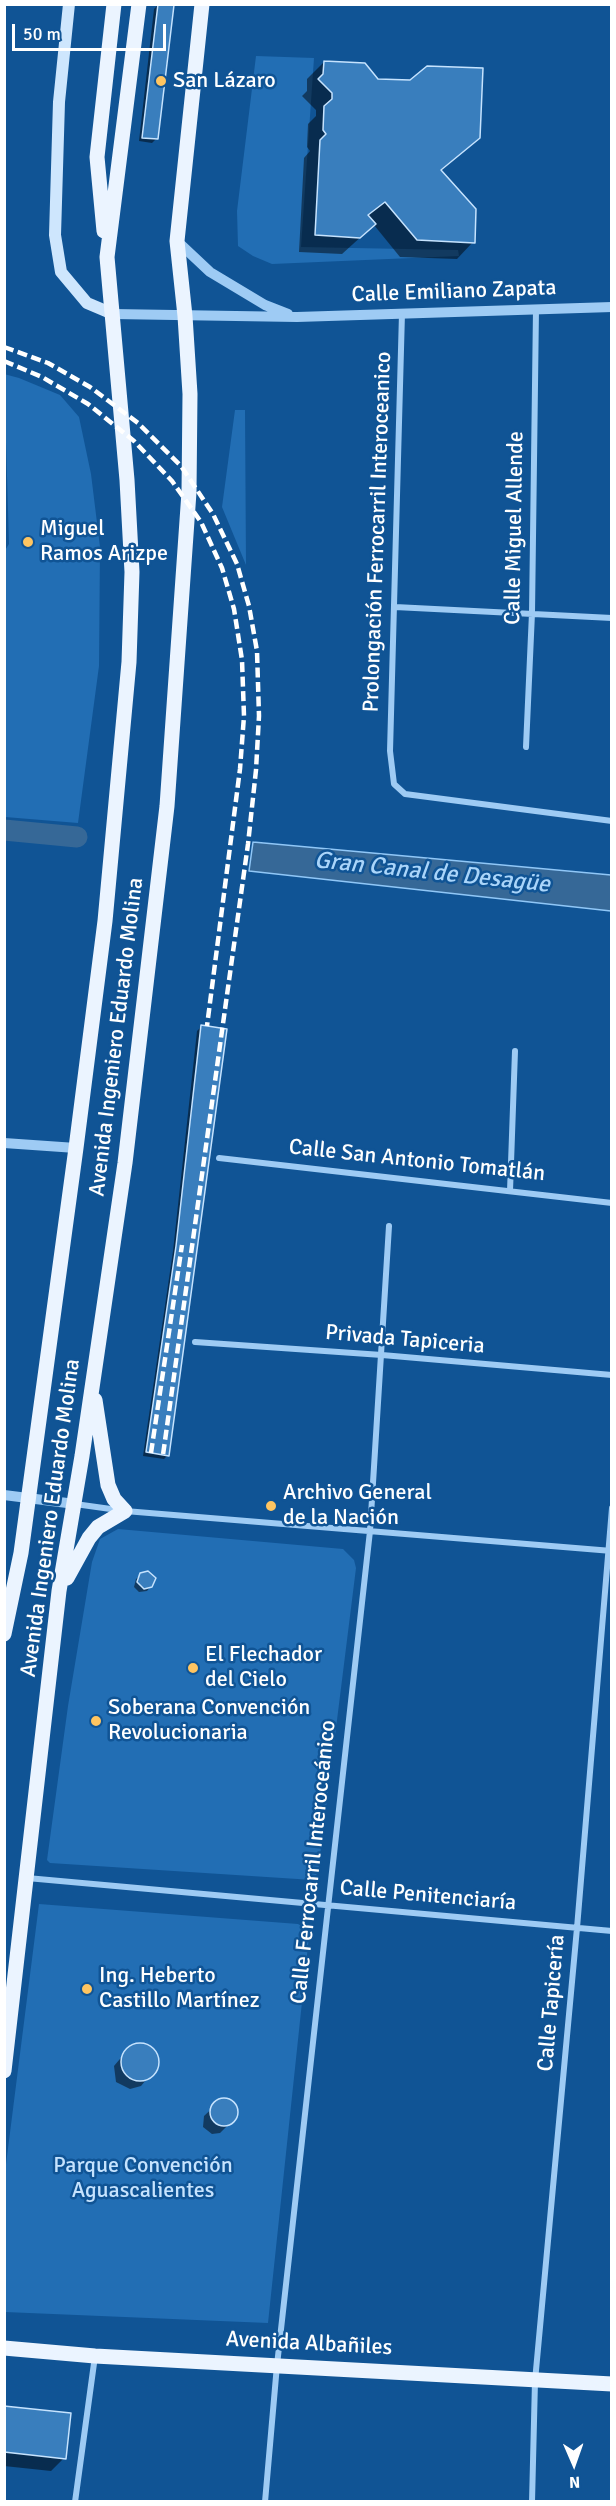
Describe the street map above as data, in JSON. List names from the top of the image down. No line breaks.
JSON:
{"streets":{"main road":["Avenida Ingeniero Eduardo Molina","Avenida Albañiles"],"street":["Calle Emiliano Zapata","Calle Miguel Allende","Prolongación Ferrocarril Interoceanico","Calle San Antonio Tomatlán","Privada Tapiceria","Calle Ferrocarril Interoceánico","Calle Penitenciaría","Calle Tapicería"]},"crossings":[["Calle Emiliano Zapata","Calle Miguel Allende"],["Calle Emiliano Zapata","Prolongación Ferrocarril Interoceanico"],["Calle Emiliano Zapata","Avenida Ingeniero Eduardo Molina"],["Avenida Ingeniero Eduardo Molina","Calle Penitenciaría"],["Privada Tapiceria","Calle Ferrocarril Interoceánico"],["Calle Ferrocarril Interoceánico","Calle Penitenciaría"],["Calle Ferrocarril Interoceánico","Avenida Albañiles"],["Calle Penitenciaría","Calle Tapicería"],["Calle Tapicería","Avenida Albañiles"]],"water":["Gran Canal de Desagüe"],"parks":["Parque Convención Aguascalientes"],"places":["San Lázaro","Miguel Ramos Arizpe","Archivo General de la Nación","El Flechador del Cielo","Soberana Convención Revolucionaria","Ing. Heberto Castillo Martínez"],"scale_bar":"50 m","north":"bottom"}
